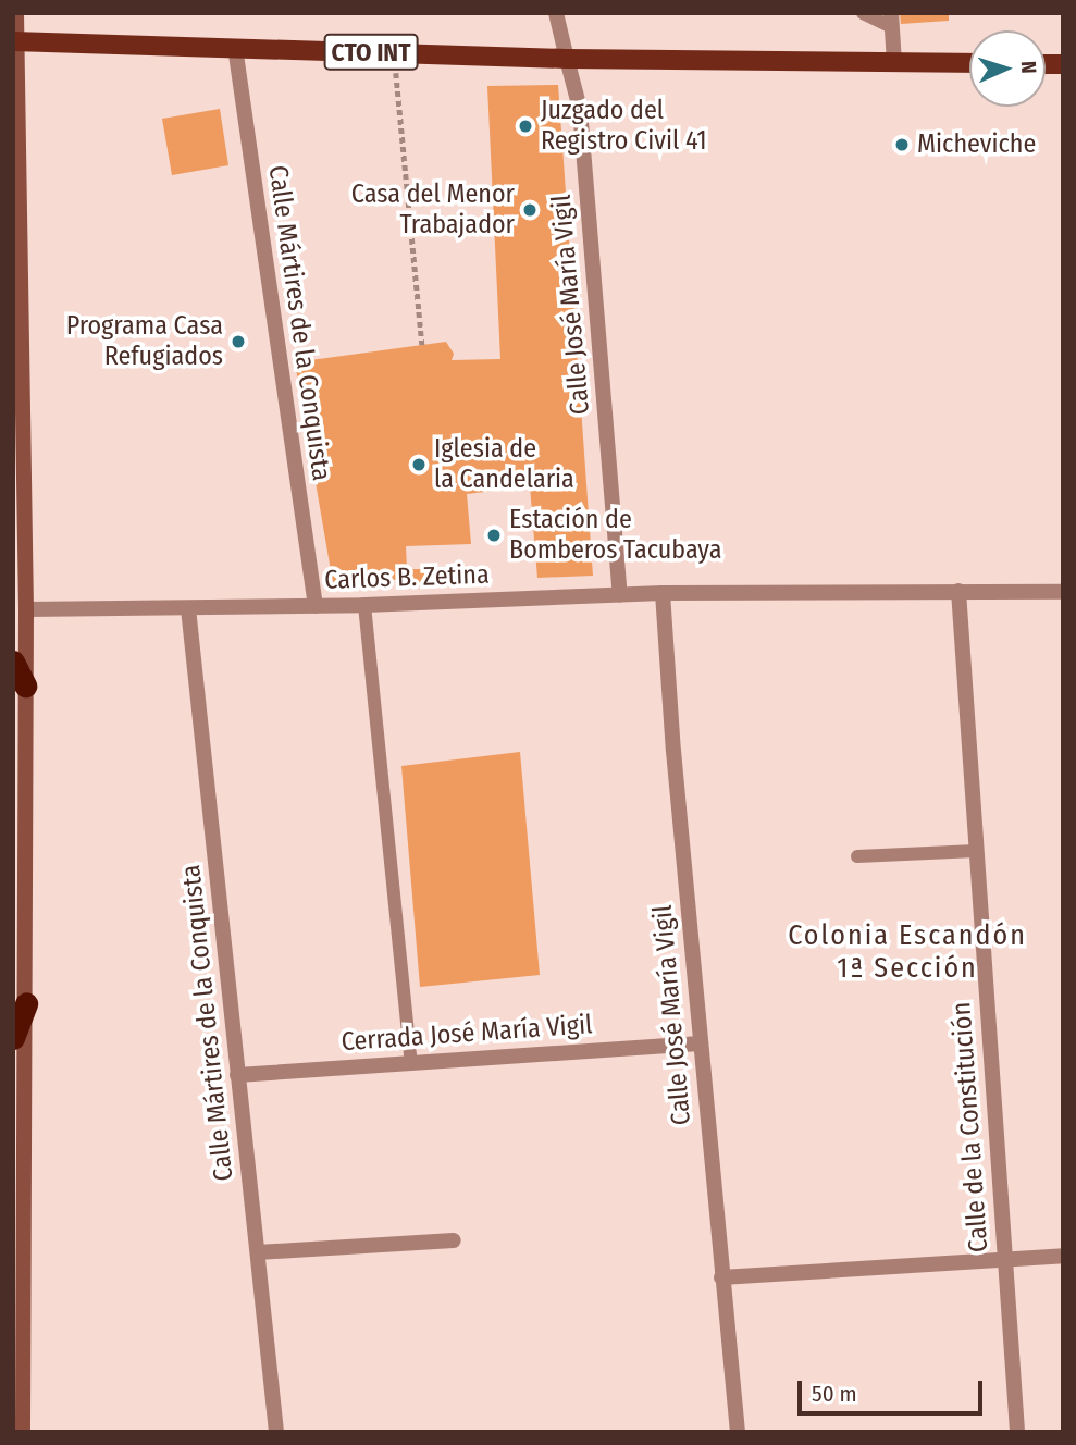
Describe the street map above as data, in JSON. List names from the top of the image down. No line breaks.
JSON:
{"streets":{"main road":["CTO INT"],"street":["Calle José María Vigil","Calle Mártires de la Conquista","Carlos B. Zetina","Cerrada José María Vigil","Calle de la Constitución"]},"crossings":[["CTO INT","Calle José María Vigil"],["CTO INT","Calle Mártires de la Conquista"],["Calle José María Vigil","Carlos B. Zetina"],["Calle José María Vigil","Cerrada José María Vigil"],["Calle Mártires de la Conquista","Carlos B. Zetina"],["Calle Mártires de la Conquista","Cerrada José María Vigil"],["Carlos B. Zetina","Calle de la Constitución"]],"districts":["Colonia Escandón 1ª Sección"],"places":["Juzgado del Registro Civil 41","Micheviche","Casa del Menor Trabajador","Programa Casa Refugiados","Iglesia de la Candelaria","Estación de Bomberos Tacubaya"],"scale_bar":"50 m","north":"right"}
